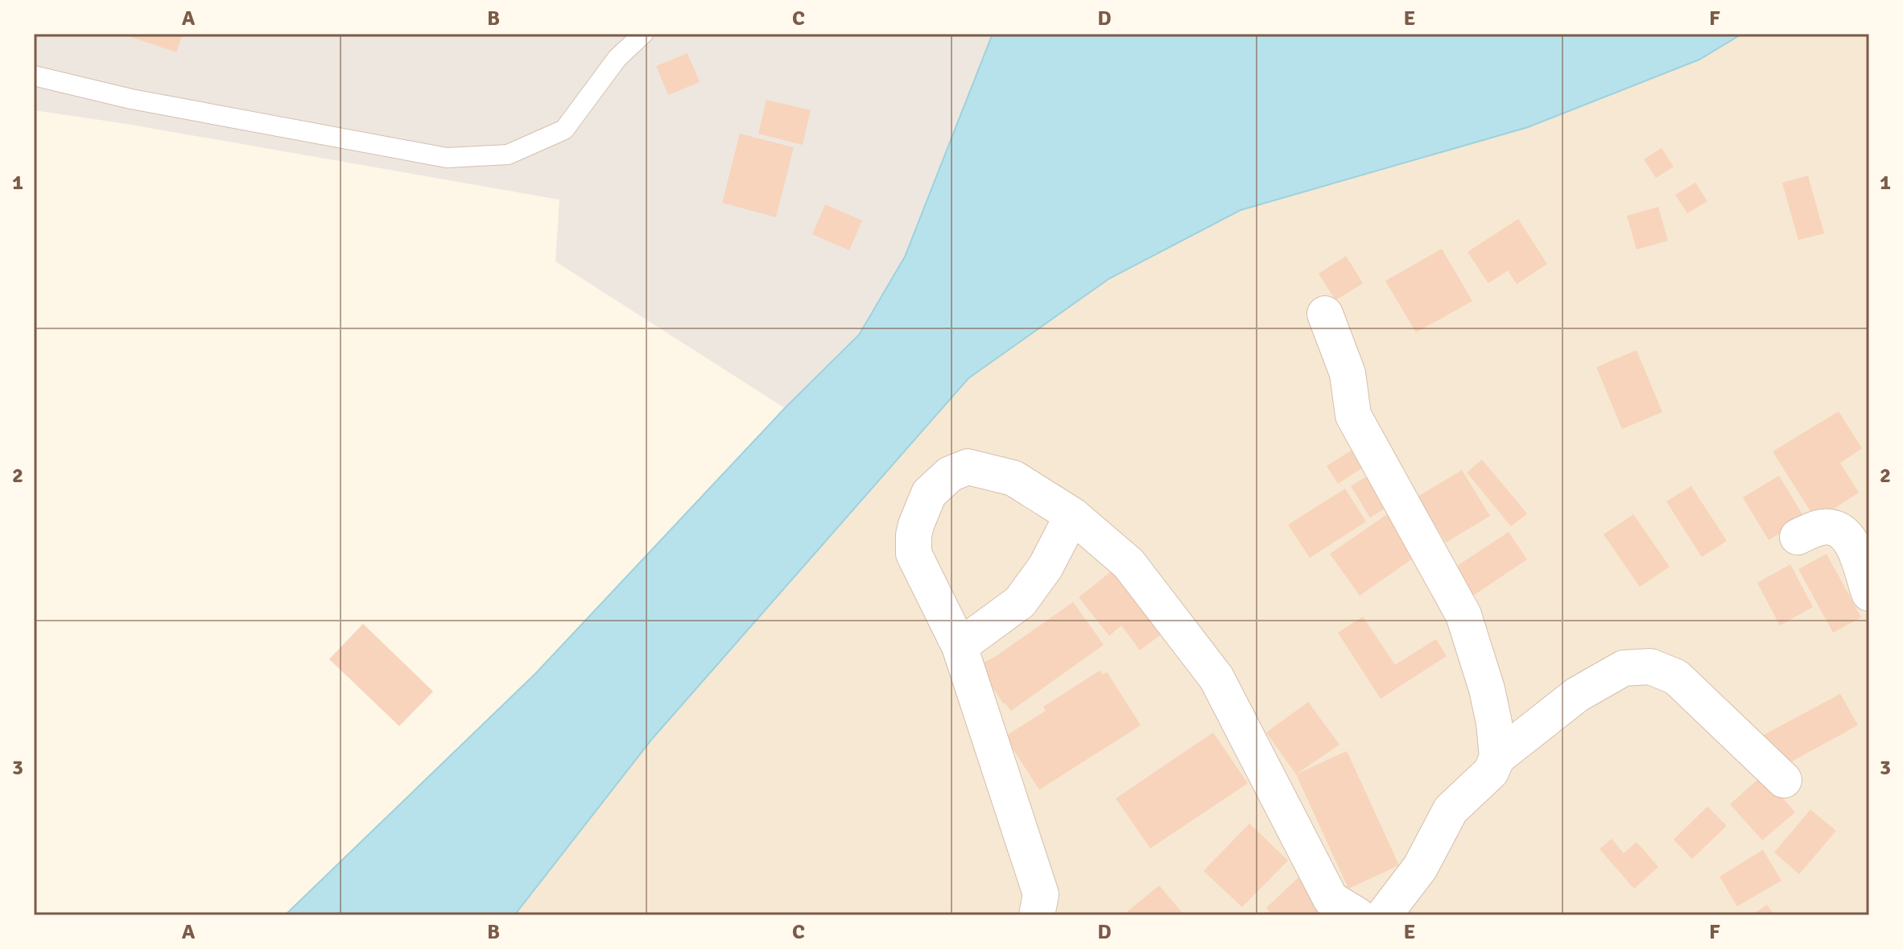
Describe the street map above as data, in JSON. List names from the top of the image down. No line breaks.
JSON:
{"grid":{"columns":["A","B","C","D","E","F"],"rows":["1","2","3"]}}
